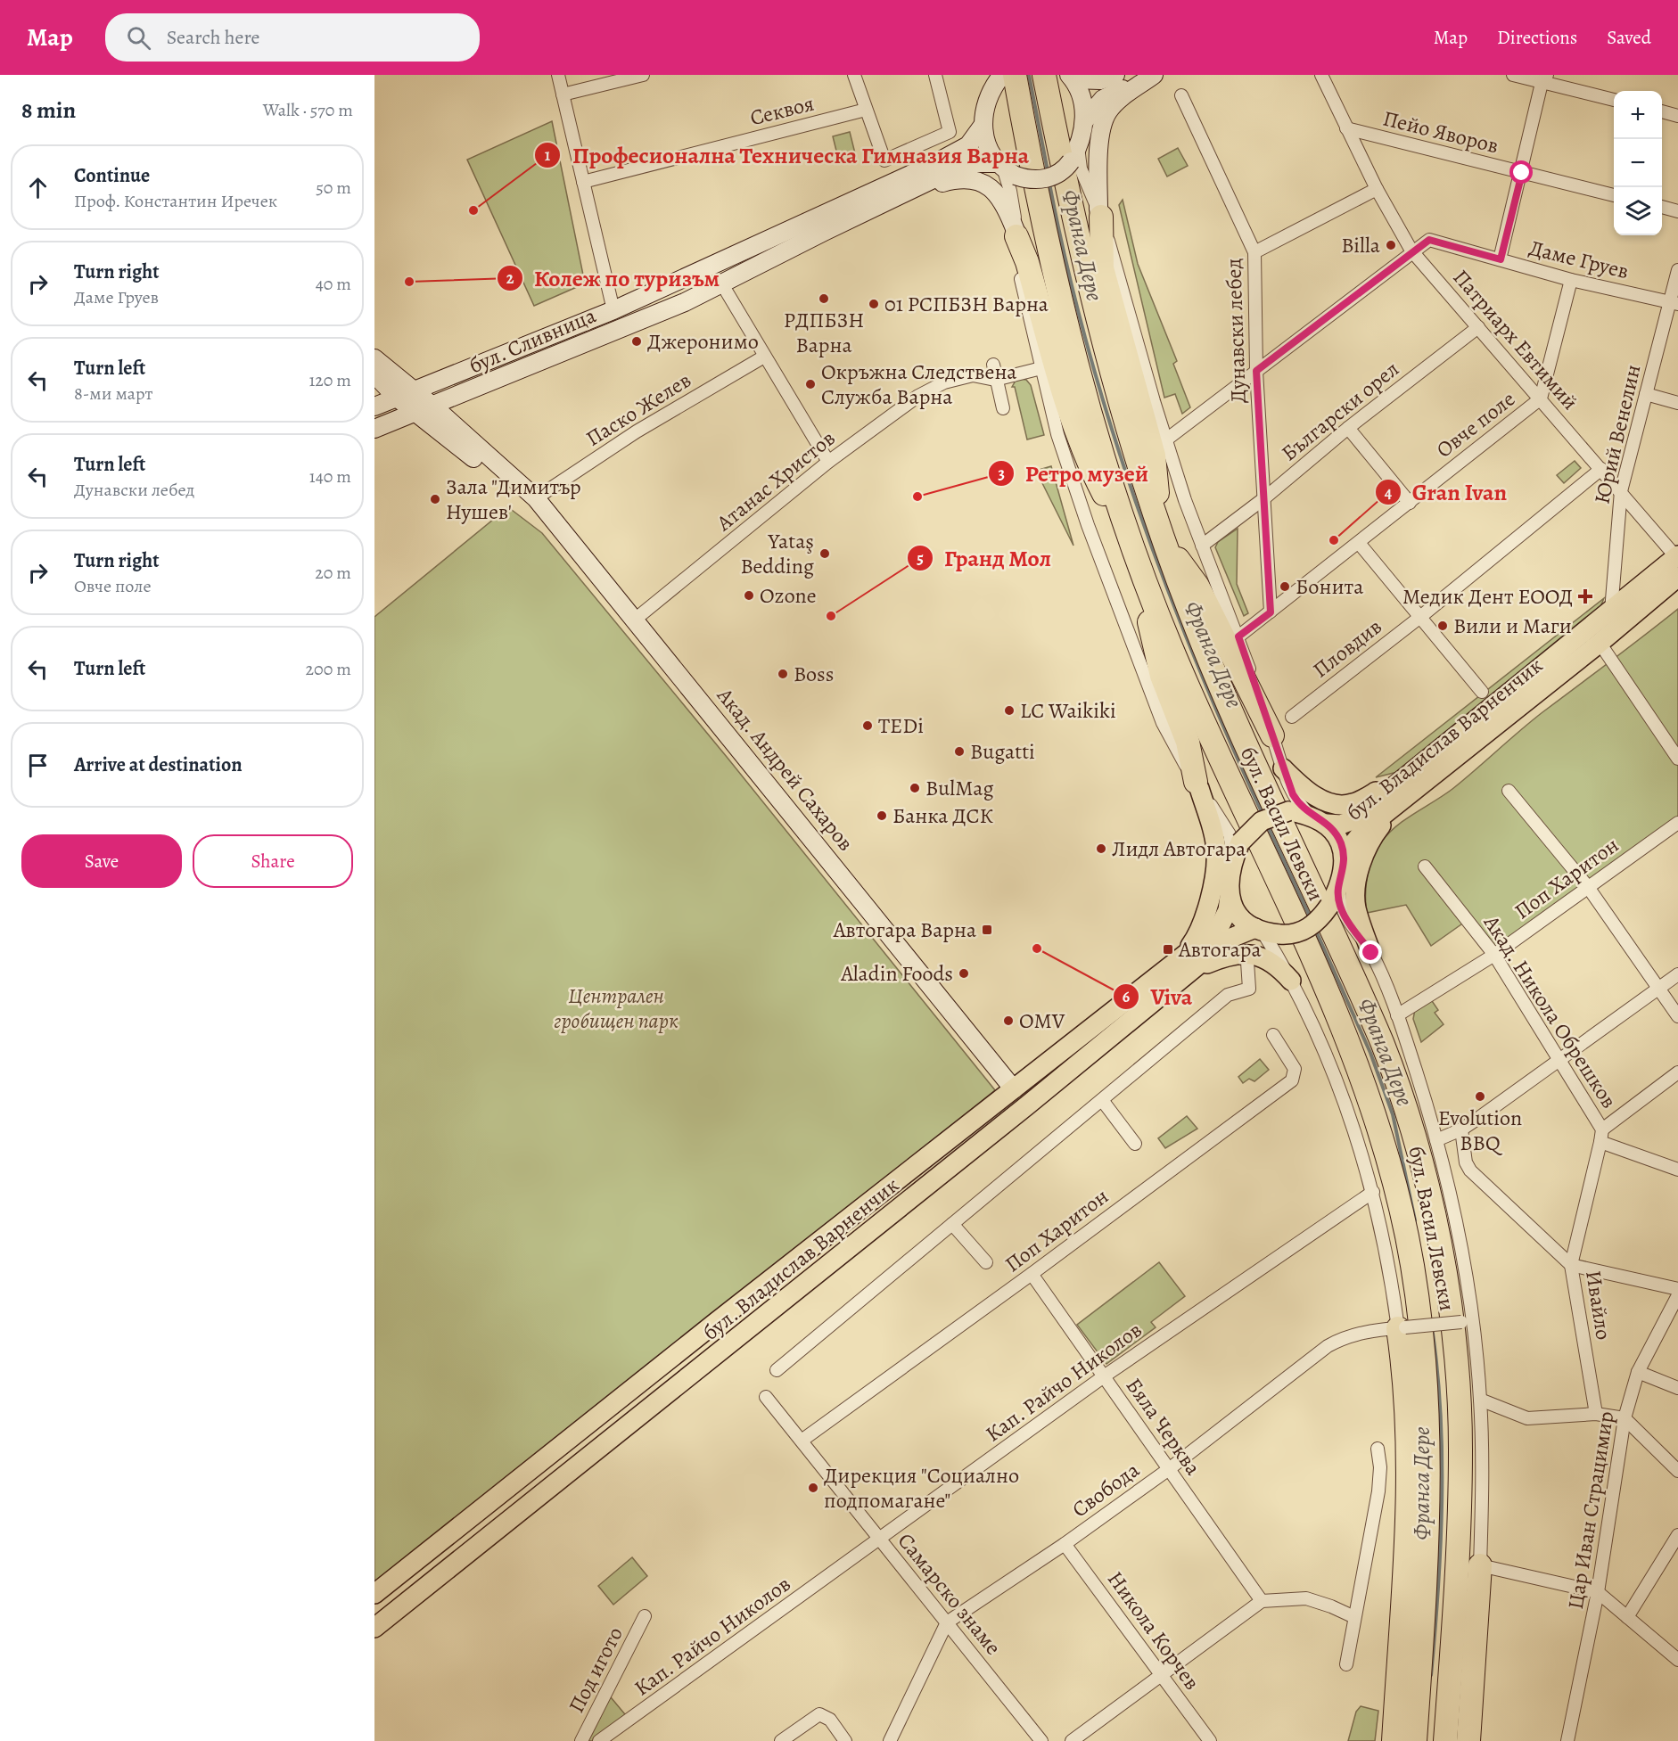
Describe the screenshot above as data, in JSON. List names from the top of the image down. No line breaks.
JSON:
{"streets":{"highway":["бул. Васил Левски"],"main road":["бул. Сливница","бул. Владислав Варненчик","Акад. Андрей Сахаров"],"street":["Секвоя","Пейо Яворов","Даме Груев","Дунавски лебед","Патриарх Евтимий","Паско Желев","Български орел","Овче поле","Юрий Венелин","Атанас Христов","Пловдив","Поп Харитон","Акад. Никола Обрешков","Ивайло","Кап. Райчо Николов","Бяла Черква","Свобода","Цар Иван Страцимир","Самарско знаме","Никола Корчев","Под игото"]},"crossings":[["Пейо Яворов","Патриарх Евтимий"],["Даме Груев","Дунавски лебед"],["Даме Груев","Патриарх Евтимий"],["Даме Груев","Овче поле"],["Даме Груев","Юрий Венелин"],["Дунавски лебед","Български орел"],["Дунавски лебед","Овче поле"],["Патриарх Евтимий","Български орел"],["Патриарх Евтимий","Овче поле"],["Патриарх Евтимий","Юрий Венелин"],["Патриарх Евтимий","Пловдив"],["Патриарх Евтимий","бул. Владислав Варненчик"],["бул. Сливница","Акад. Андрей Сахаров"],["Паско Желев","Акад. Андрей Сахаров"],["Юрий Венелин","бул. Владислав Варненчик"],["Атанас Христов","Акад. Андрей Сахаров"],["бул. Владислав Варненчик","Акад. Андрей Сахаров"],["Поп Харитон","Акад. Никола Обрешков"],["Поп Харитон","Бяла Черква"],["Поп Харитон","Самарско знаме"],["Акад. Никола Обрешков","Ивайло"],["Кап. Райчо Николов","Бяла Черква"],["Кап. Райчо Николов","Самарско знаме"],["Бяла Черква","Свобода"],["Свобода","Самарско знаме"],["Свобода","Никола Корчев"]],"water":["Франга Дере"],"parks":["Централен гробищен парк"],"places":{"other":["Професионална Техническа Гимназия Варна","Billa","Колеж по туризъм","РДПБЗН Варна","01 РСПБЗН Варна","Джеронимо","Окръжна Следствена Служба Варна","Ретро музей","Зала \"Димитър Нушев'","Gran Ivan","Yataş Bedding","Бонита","Ozone","Гранд Мол","Вили и Маги","Boss","LC Waikiki","TEDi","Bugatti","BulMag","Банка ДСК","Лидл Автогара","Viva","Aladin Foods","OMV","Evolution BBQ","Дирекция \"Социално подпомагане\""],"health":["Медик Дент ЕООД"],"transit":["Автогара Варна","Автогара"]},"page":{"header":"Map","search":"Search here","nav":["Map","Directions","Saved"],"heading":["8 min","Walk · 570 m"],"map_buttons":["+","−"],"list":[["Continue","Проф. Константин Иречек","50 m"],["Turn right","Даме Груев","40 m"],["Turn left","8-ми март","120 m"],["Turn left","Дунавски лебед","140 m"],["Turn right","Овче поле","20 m"],["Turn left","200 m"],"Arrive at destination"],"buttons":["Save","Share"]}}
